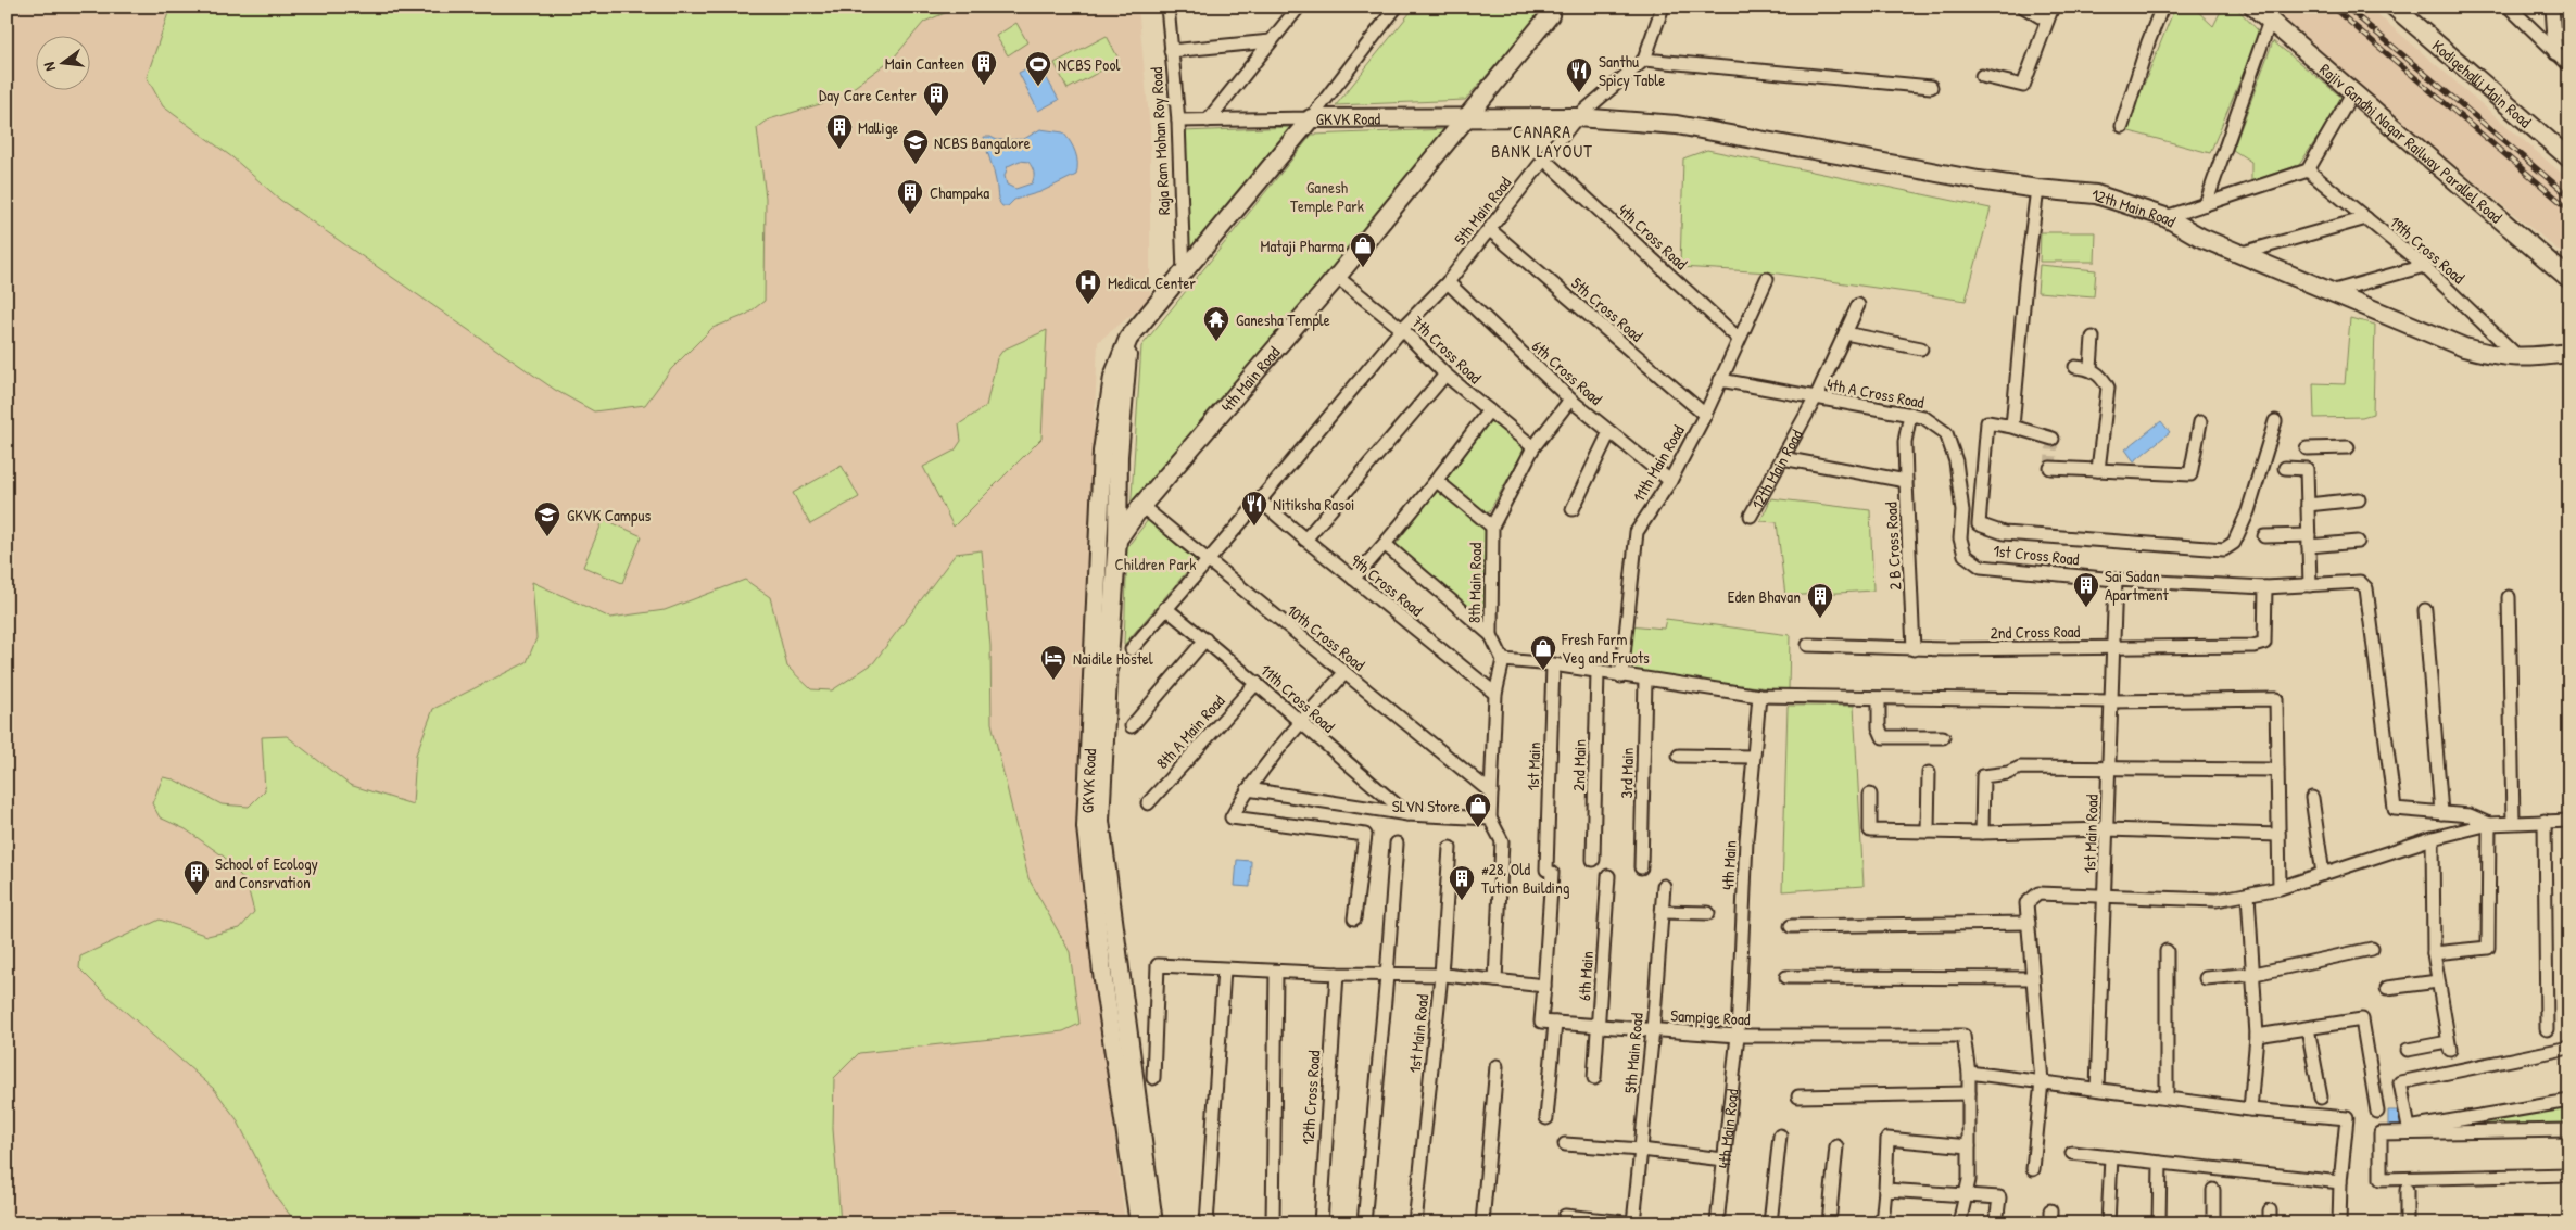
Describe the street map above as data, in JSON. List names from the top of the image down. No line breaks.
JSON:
{"streets":{"main road":["Kodigehalli Main Road","GKVK Road","Rajiv Gandhi Nagar Railway Parallel Road","12th Main Road","4th Main Road"],"street":["Raja Ram Mohan Roy Road","5th Main Road","4th Cross Road","19th Cross Road","5th Cross Road","7th Cross Road","6th Cross Road","4th A Cross Road","11th Main Road","2 B Cross Road","1st Cross Road","8th Main Road","9th Cross Road","2nd Cross Road","10th Cross Road","11th Cross Road","8th A Main Road","2nd Main","1st Main","3rd Main","1st Main Road","4th Main","6th Main","Sampige Road","12th Cross Road"]},"crossings":[["GKVK Road","Raja Ram Mohan Roy Road"],["GKVK Road","5th Main Road"],["GKVK Road","12th Main Road"],["GKVK Road","4th Main Road"],["5th Main Road","12th Main Road"],["5th Main Road","4th Cross Road"],["5th Main Road","5th Cross Road"],["5th Main Road","7th Cross Road"],["5th Main Road","6th Cross Road"],["5th Main Road","9th Cross Road"],["5th Main Road","10th Cross Road"],["5th Main Road","11th Cross Road"],["5th Main Road","Sampige Road"],["12th Main Road","19th Cross Road"],["12th Main Road","4th A Cross Road"],["4th Cross Road","11th Main Road"],["5th Cross Road","11th Main Road"],["7th Cross Road","4th Main Road"],["7th Cross Road","8th Main Road"],["6th Cross Road","11th Main Road"],["6th Cross Road","8th Main Road"],["4th Main Road","10th Cross Road"],["4th Main Road","4th Main"],["4th Main Road","Sampige Road"],["4th A Cross Road","11th Main Road"],["4th A Cross Road","2 B Cross Road"],["4th A Cross Road","1st Cross Road"],["2 B Cross Road","2nd Cross Road"],["1st Cross Road","2nd Cross Road"],["1st Cross Road","1st Main Road"],["2nd Cross Road","1st Main Road"],["11th Cross Road","8th A Main Road"],["4th Main","Sampige Road"],["6th Main","Sampige Road"]],"districts":["CANARA BANK LAYOUT"],"parks":["Ganesh Temple Park","Children Park"],"places":{"building":["Main Canteen","Day Care Center","Mallige","Champaka","Sai Sadan Apartment","Eden Bhavan","School of Ecology and Consrvation","#28, Old Tution Building"],"sports":["NCBS Pool"],"restaurant":["Santhu Spicy Table","Nitiksha Rasoi"],"school or university":["NCBS Bangalore","GKVK Campus"],"shop":["Mataji Pharma","Fresh Farm Veg and Fruots","SLVN Store"],"hospital":["Medical Center"],"temple":["Ganesha Temple"],"hotel":["Naidile Hostel"]},"north":"left"}
